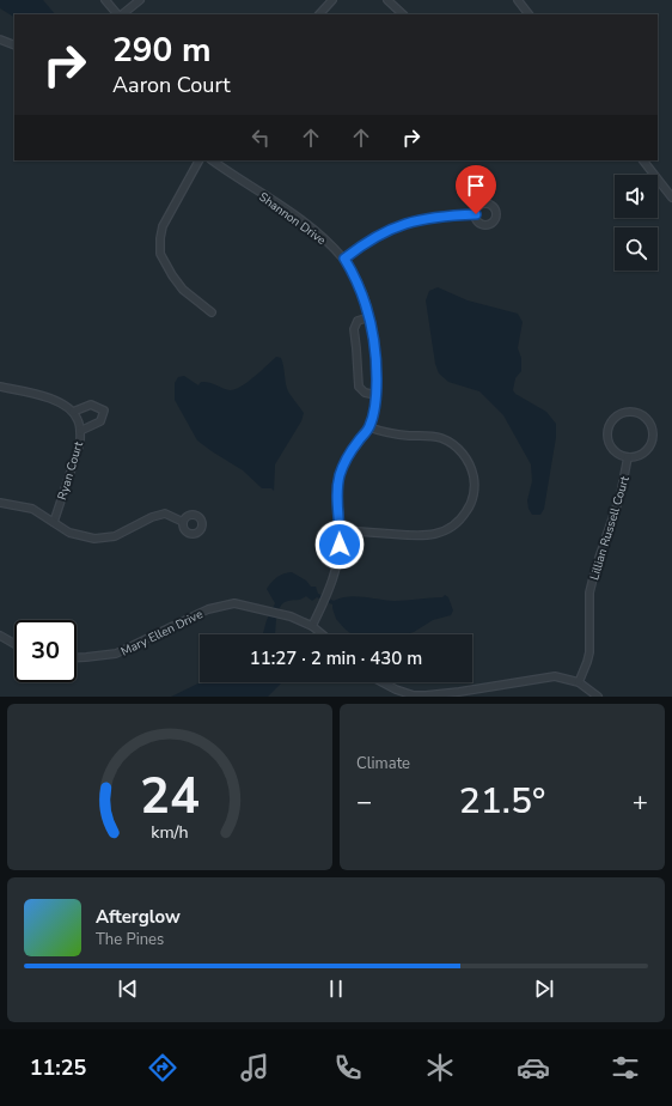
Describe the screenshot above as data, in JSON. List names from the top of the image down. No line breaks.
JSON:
{"streets":{"street":["Shannon Drive","Ryan Court","Lillian Russell Court","Mary Ellen Drive"]},"crossings":[["Shannon Drive","Mary Ellen Drive"]],"page":{"turn":["290 m","Aaron Court"],"limit":"30","trip":"11:27 · 2 min · 430 m","tile":"Climate","heat":["−","21.5°","+"],"song":["Afterglow","The Pines"],"tabs":"11:25","gauge":["24","km/h"]}}
